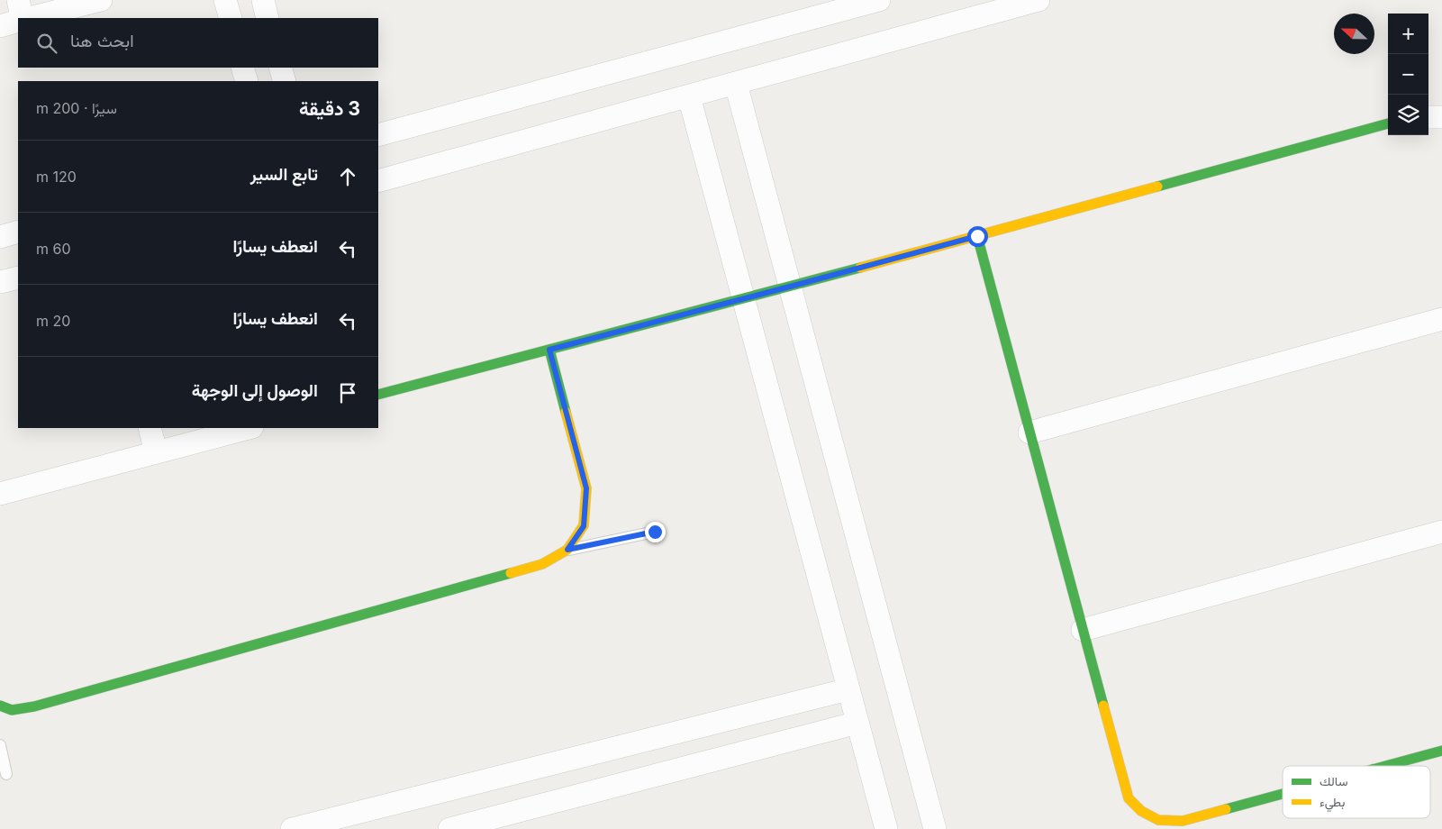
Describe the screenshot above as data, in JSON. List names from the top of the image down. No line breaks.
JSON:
{"legend":["سالك","بطيء"],"north":"left","page":{"map_buttons":["+","−"],"search":"ابحث هنا","heading":["3 دقيقة","سيرًا · 200 m"],"list":[["تابع السير","120 m"],["انعطف يسارًا","60 m"],["انعطف يسارًا","20 m"],"الوصول إلى الوجهة"]}}
